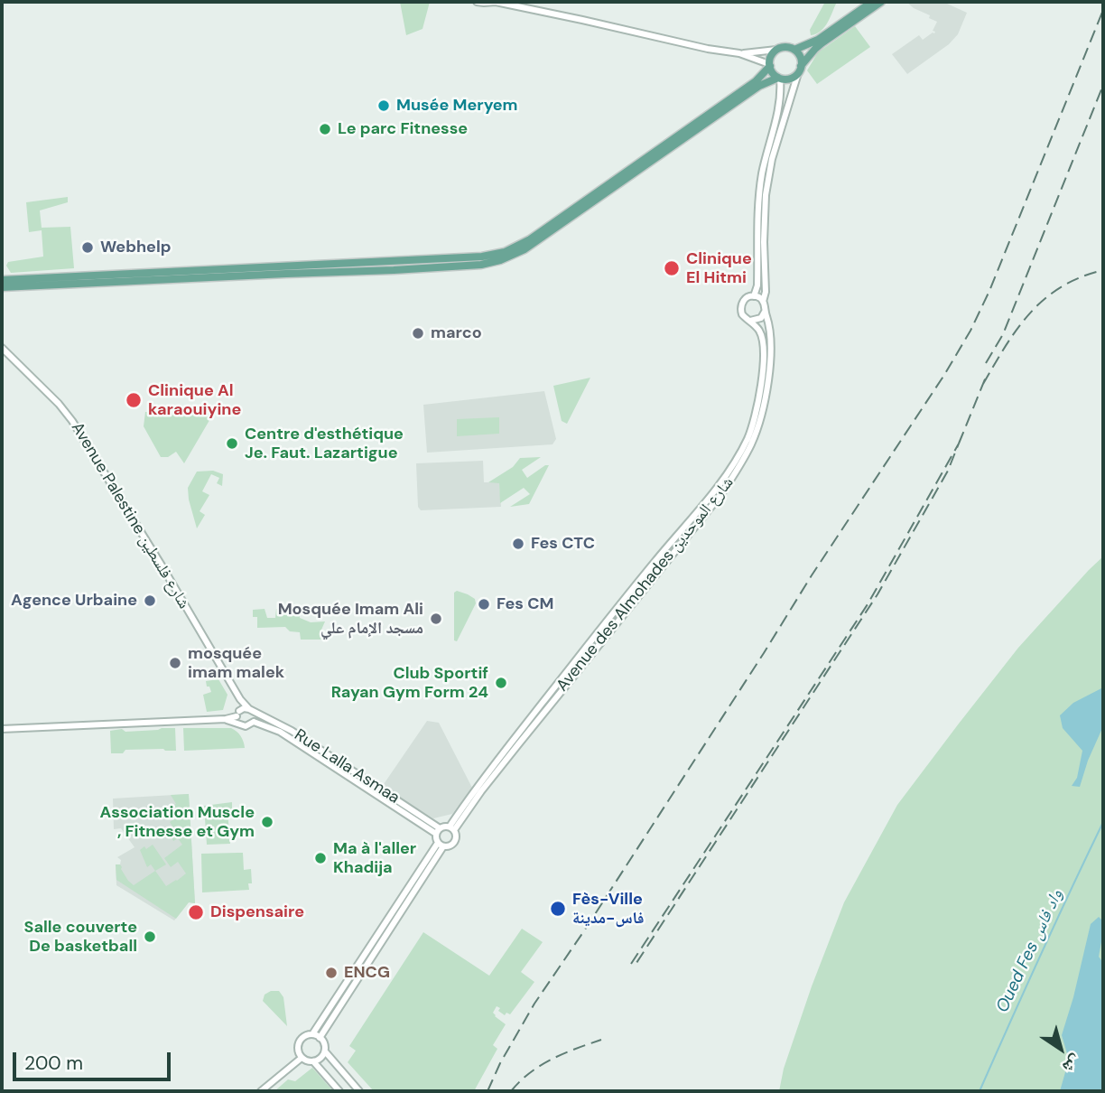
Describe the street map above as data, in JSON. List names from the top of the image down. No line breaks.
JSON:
{"streets":{"street":["Avenue Palestine شارع فلسطين","Avenue des Almohades شارع الموحدين","Rue Lalla Asmaa"]},"crossings":[["Avenue Palestine شارع فلسطين","Rue Lalla Asmaa"],["Avenue des Almohades شارع الموحدين","Rue Lalla Asmaa"]],"water":["Oued Fes واد فاس"],"places":["Musée Meryem","Le parc Fitnesse","Webhelp","Clinique El Hitmi","marco","Clinique Al karaouiyine","Centre d'esthétique Je. Faut. Lazartigue","Fes CTC","Agence Urbaine","Fes CM","Mosquée Imam Ali مسجد الإمام علي","mosquée imam malek","Club Sportif Rayan Gym Form 24","Association Muscle , Fitnesse et Gym","Ma à l'aller Khadija","Fès-Ville فاس-مدينة","Dispensaire","Salle couverte De basketball","ENCG"],"scale_bar":"200 m","north":"bottom right"}
